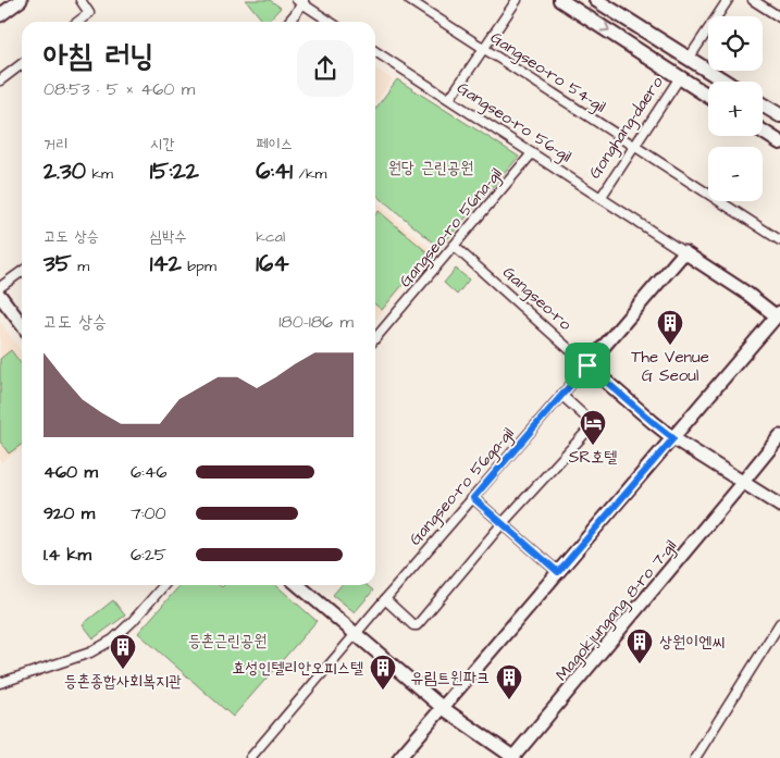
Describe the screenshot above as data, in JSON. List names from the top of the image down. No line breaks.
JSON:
{"streets":{"main road":["Gonghang-daero"],"street":["Gangseo-ro 54-gil","Gangseo-ro 56-gil","Gangseo-ro 56na-gil","Gangseo-ro","Gangseo-ro 56ga-gil","Magokjungang 8-ro 7-gil"]},"crossings":[["Gangseo-ro 54-gil","Gonghang-daero"],["Gangseo-ro 56-gil","Gonghang-daero"],["Gangseo-ro 56-gil","Gangseo-ro 56na-gil"],["Gangseo-ro 56-gil","Gangseo-ro 56ga-gil"],["Gangseo-ro 56na-gil","Gangseo-ro"],["Gangseo-ro","Gangseo-ro 56ga-gil"],["Gangseo-ro","Magokjungang 8-ro 7-gil"]],"parks":["원당 근린공원","등촌근린공원"],"places":{"building":["The Venue G Seoul","상원이엔씨","등촌종합사회복지관","효성인텔리안오피스텔","유림트윈파크"],"hotel":["SR호텔"]},"page":{"map_buttons":["+","−"],"heading":["아침 러닝","08:53 · 5 × 460 m"],"stats":[["거리","2.30 km"],["시간","15:22"],["페이스","6:41 /km"],["고도 상승","35 m"],["심박수","142 bpm"],["kcal","164"]],"chart":["고도 상승","180–186 m"],"list":[{"name":"460 m","note":"6:46"},{"name":"920 m","note":"7:00"},{"name":"1.4 km","note":"6:25"}]}}
